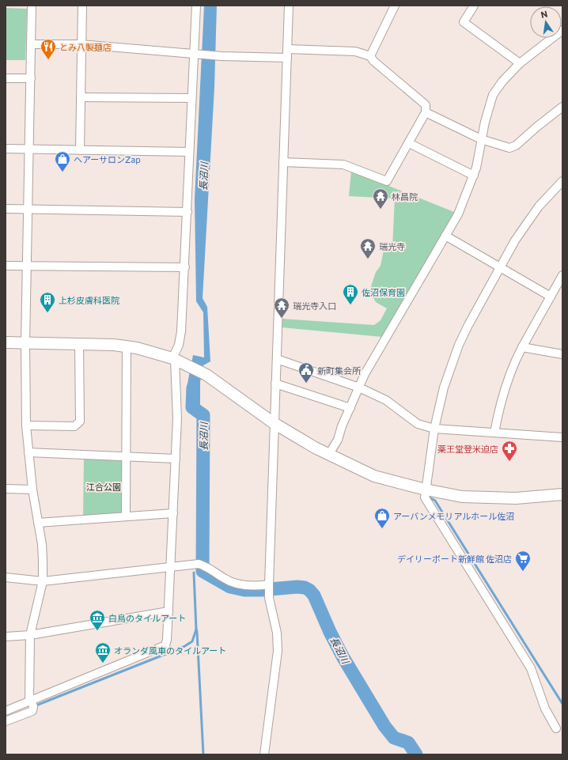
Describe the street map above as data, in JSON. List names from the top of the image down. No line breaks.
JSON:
{"water":["長沼川"],"parks":["江合公園"],"places":{"restaurant":["とみ八製麺店"],"shop":["ヘアーサロンZap","アーバンメモリアルホール佐沼"],"temple":["林昌院","瑞光寺","瑞光寺入口"],"building":["佐沼保育園","上杉皮膚科医院"],"public building":["新町集会所"],"pharmacy":["薬王堂登米迫店"],"supermarket":["デイリーポート新鮮館 佐沼店"],"museum":["白鳥のタイルアート","オランダ風車のタイルアート"]},"north":"top"}
